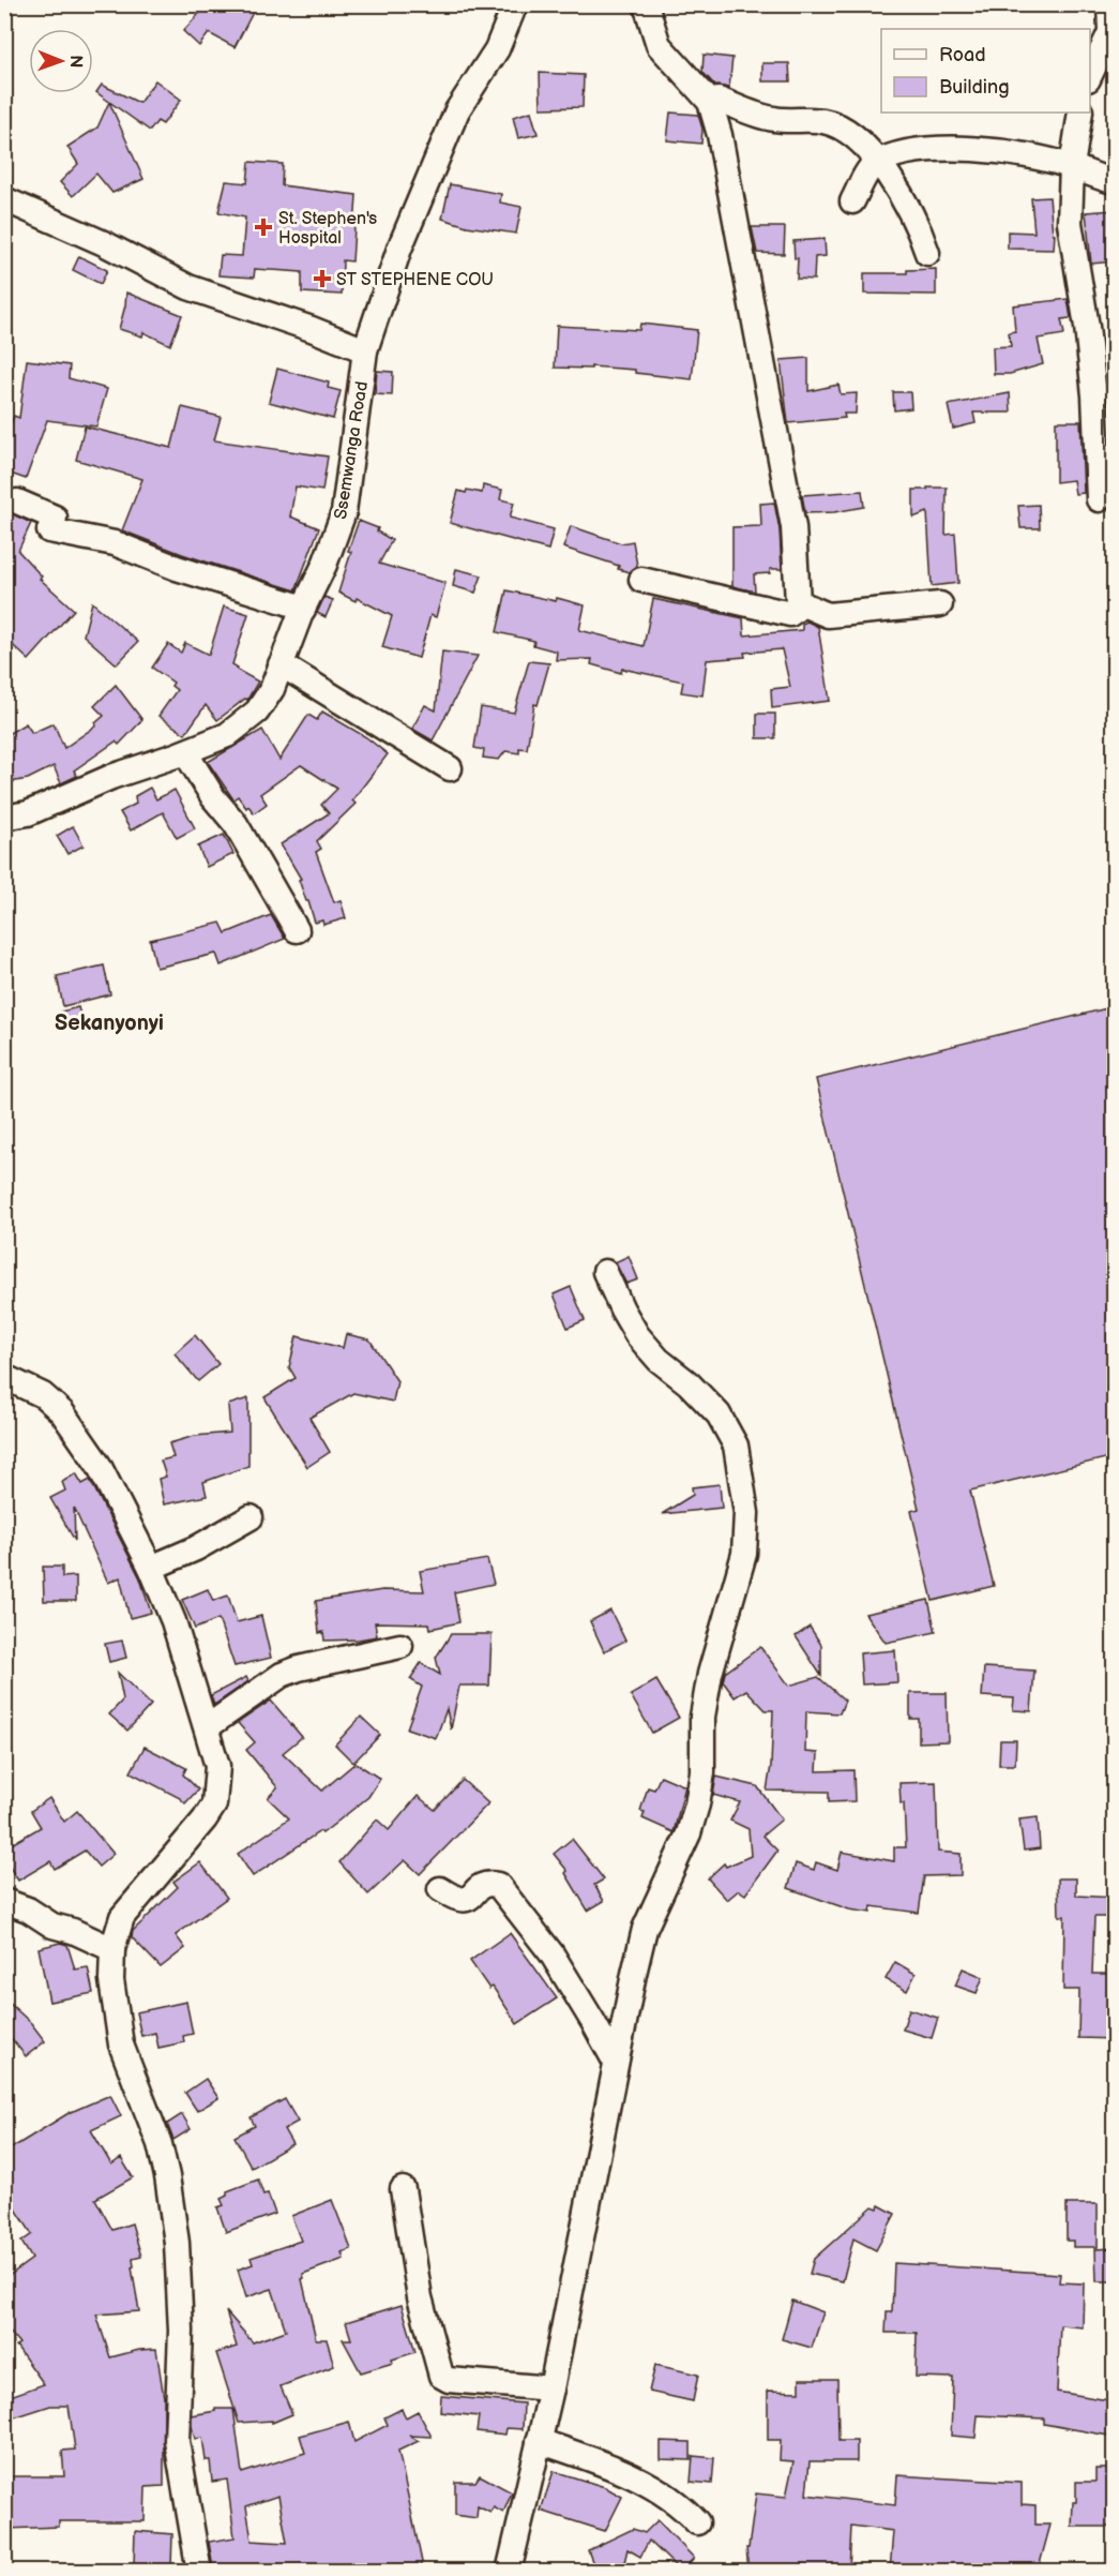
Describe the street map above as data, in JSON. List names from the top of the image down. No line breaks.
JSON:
{"streets":{"street":["Ssemwanga Road"]},"districts":["Sekanyonyi"],"places":{"health":["St. Stephen's Hospital","ST STEPHENE COU"]},"legend":["Road","Building"],"north":"right"}
